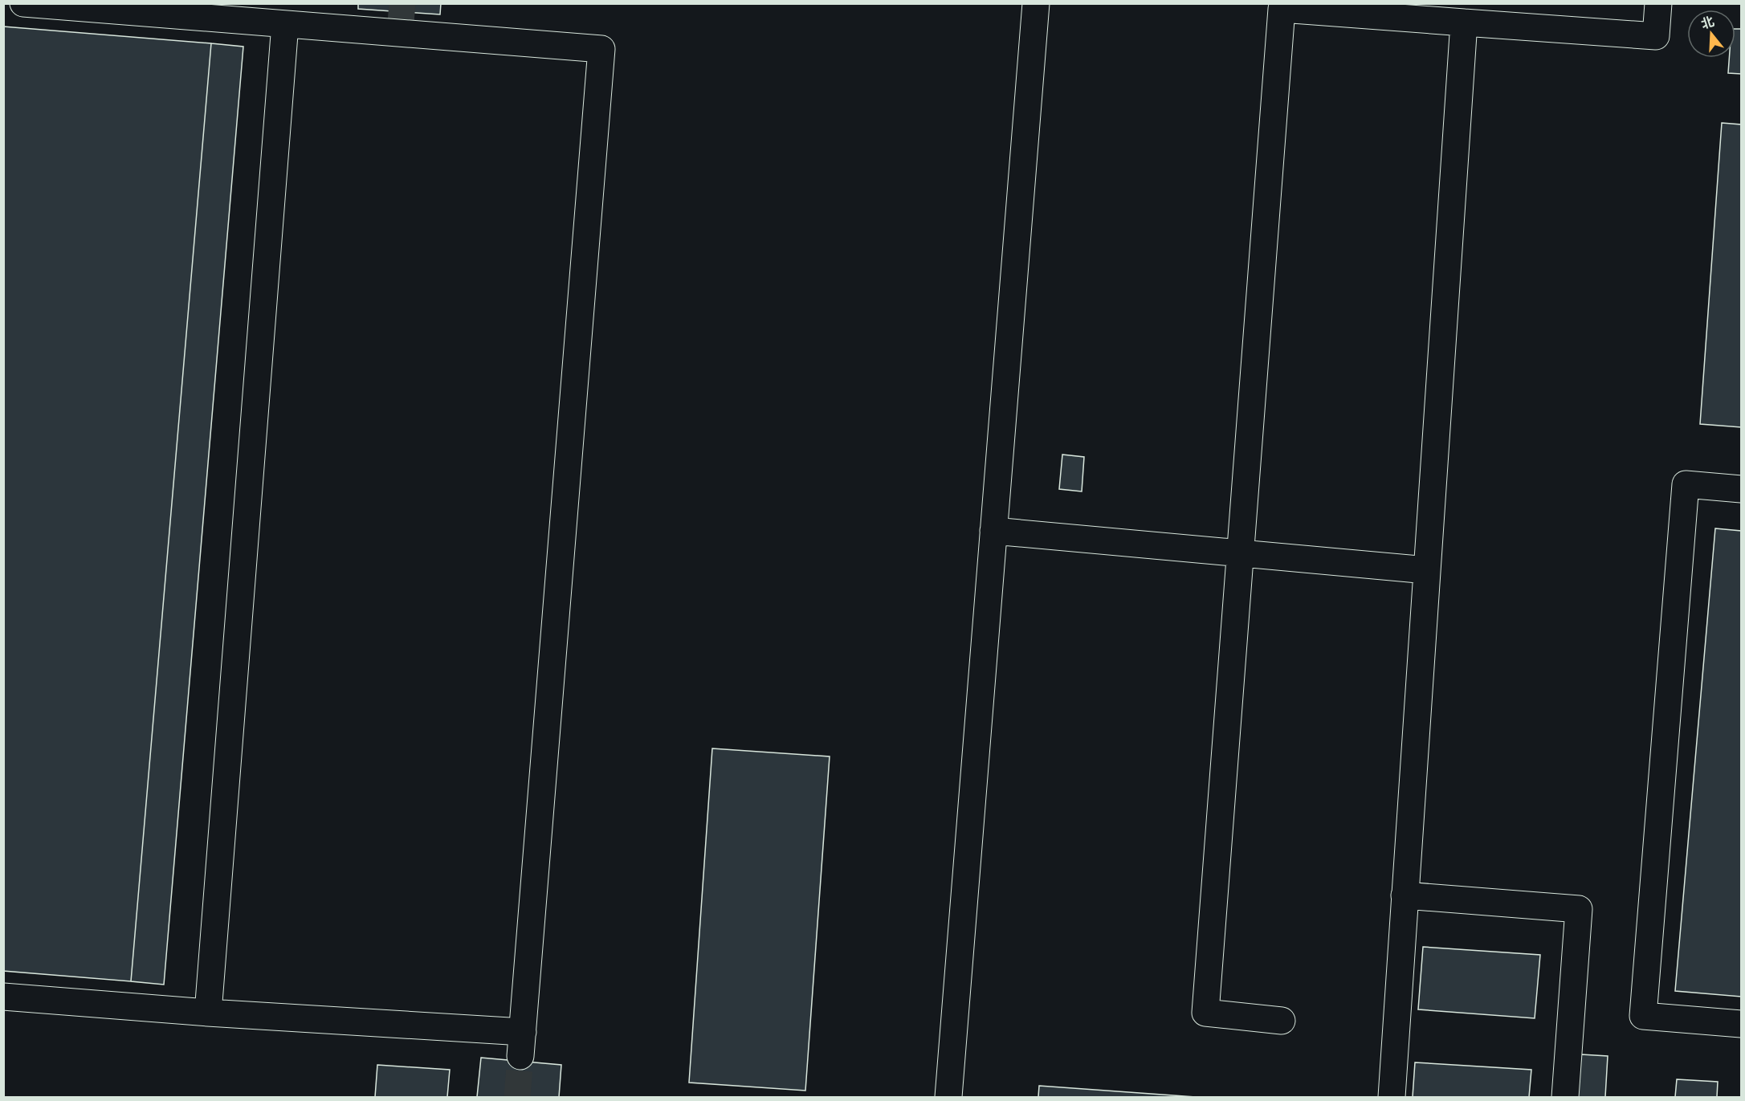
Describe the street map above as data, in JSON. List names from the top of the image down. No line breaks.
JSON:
{"north":"top"}
